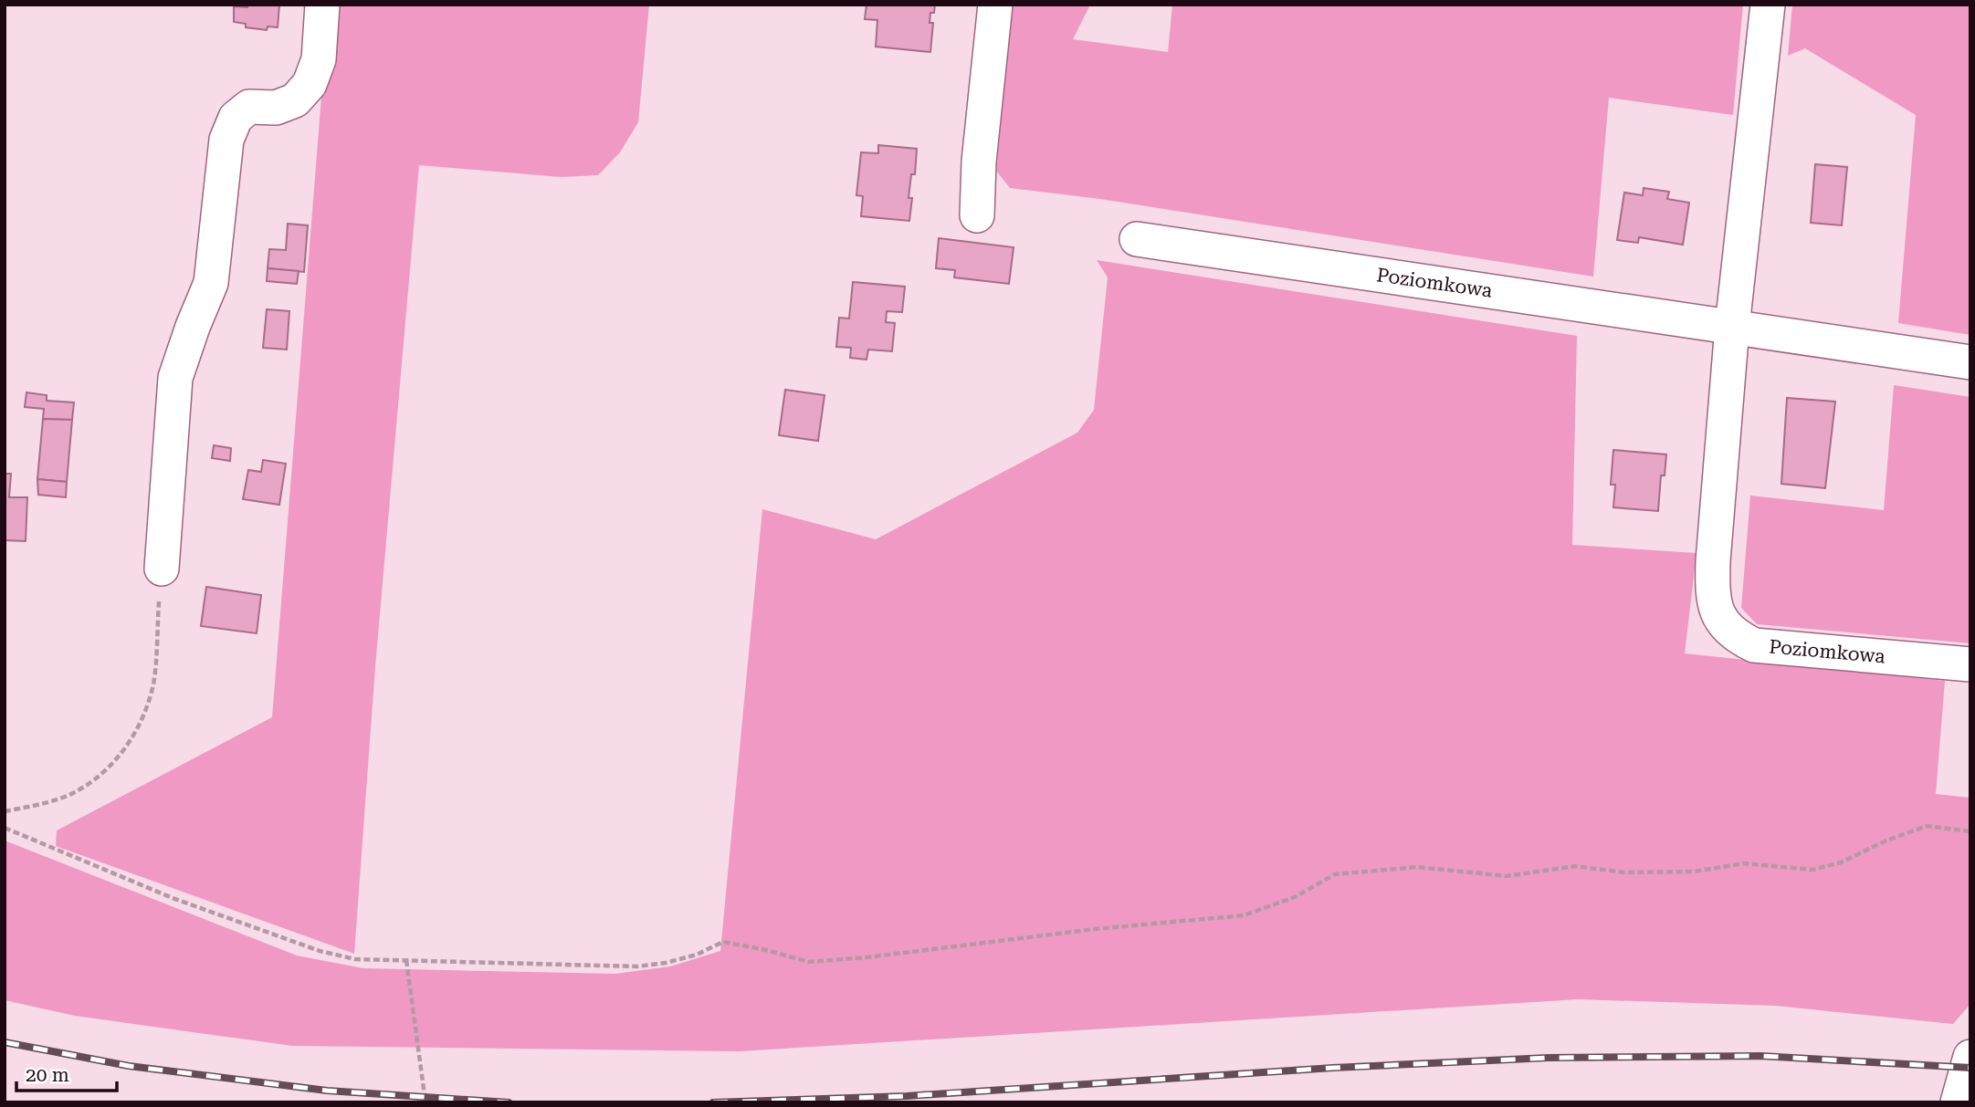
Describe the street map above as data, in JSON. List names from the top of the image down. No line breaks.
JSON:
{"streets":{"street":["Poziomkowa"]},"scale_bar":"20 m"}
